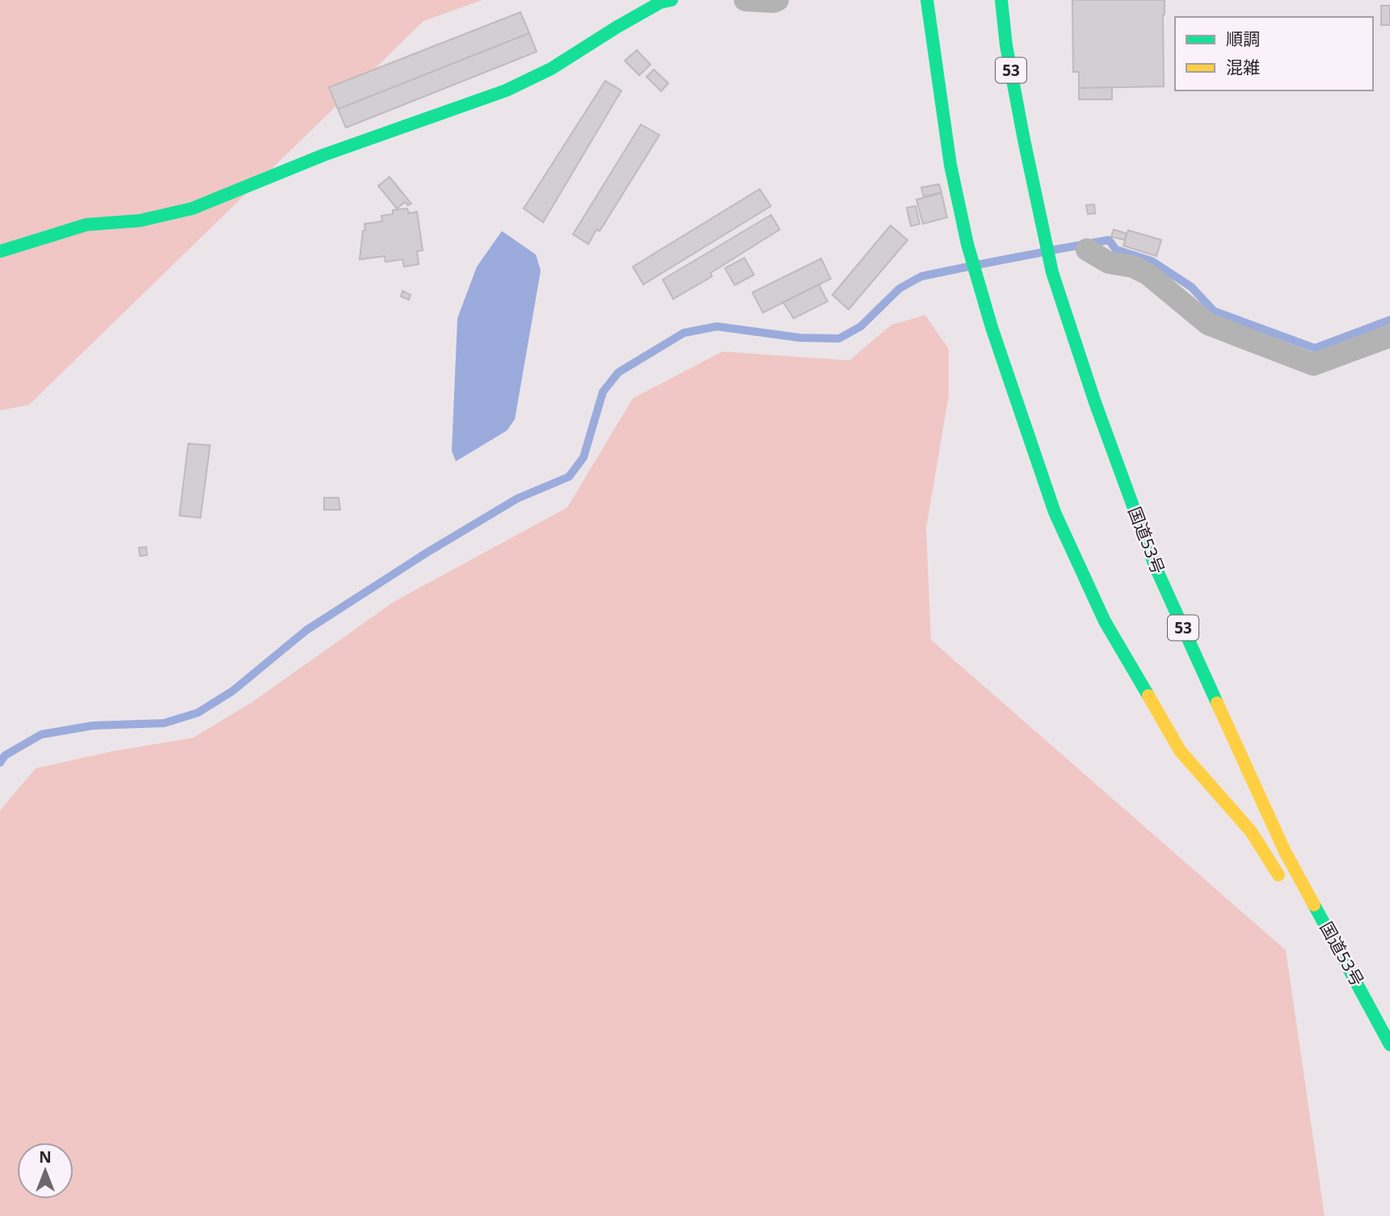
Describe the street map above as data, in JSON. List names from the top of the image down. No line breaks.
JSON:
{"streets":{"main road":["53","国道53号"]},"legend":["順調","混雑"],"north":"top"}
